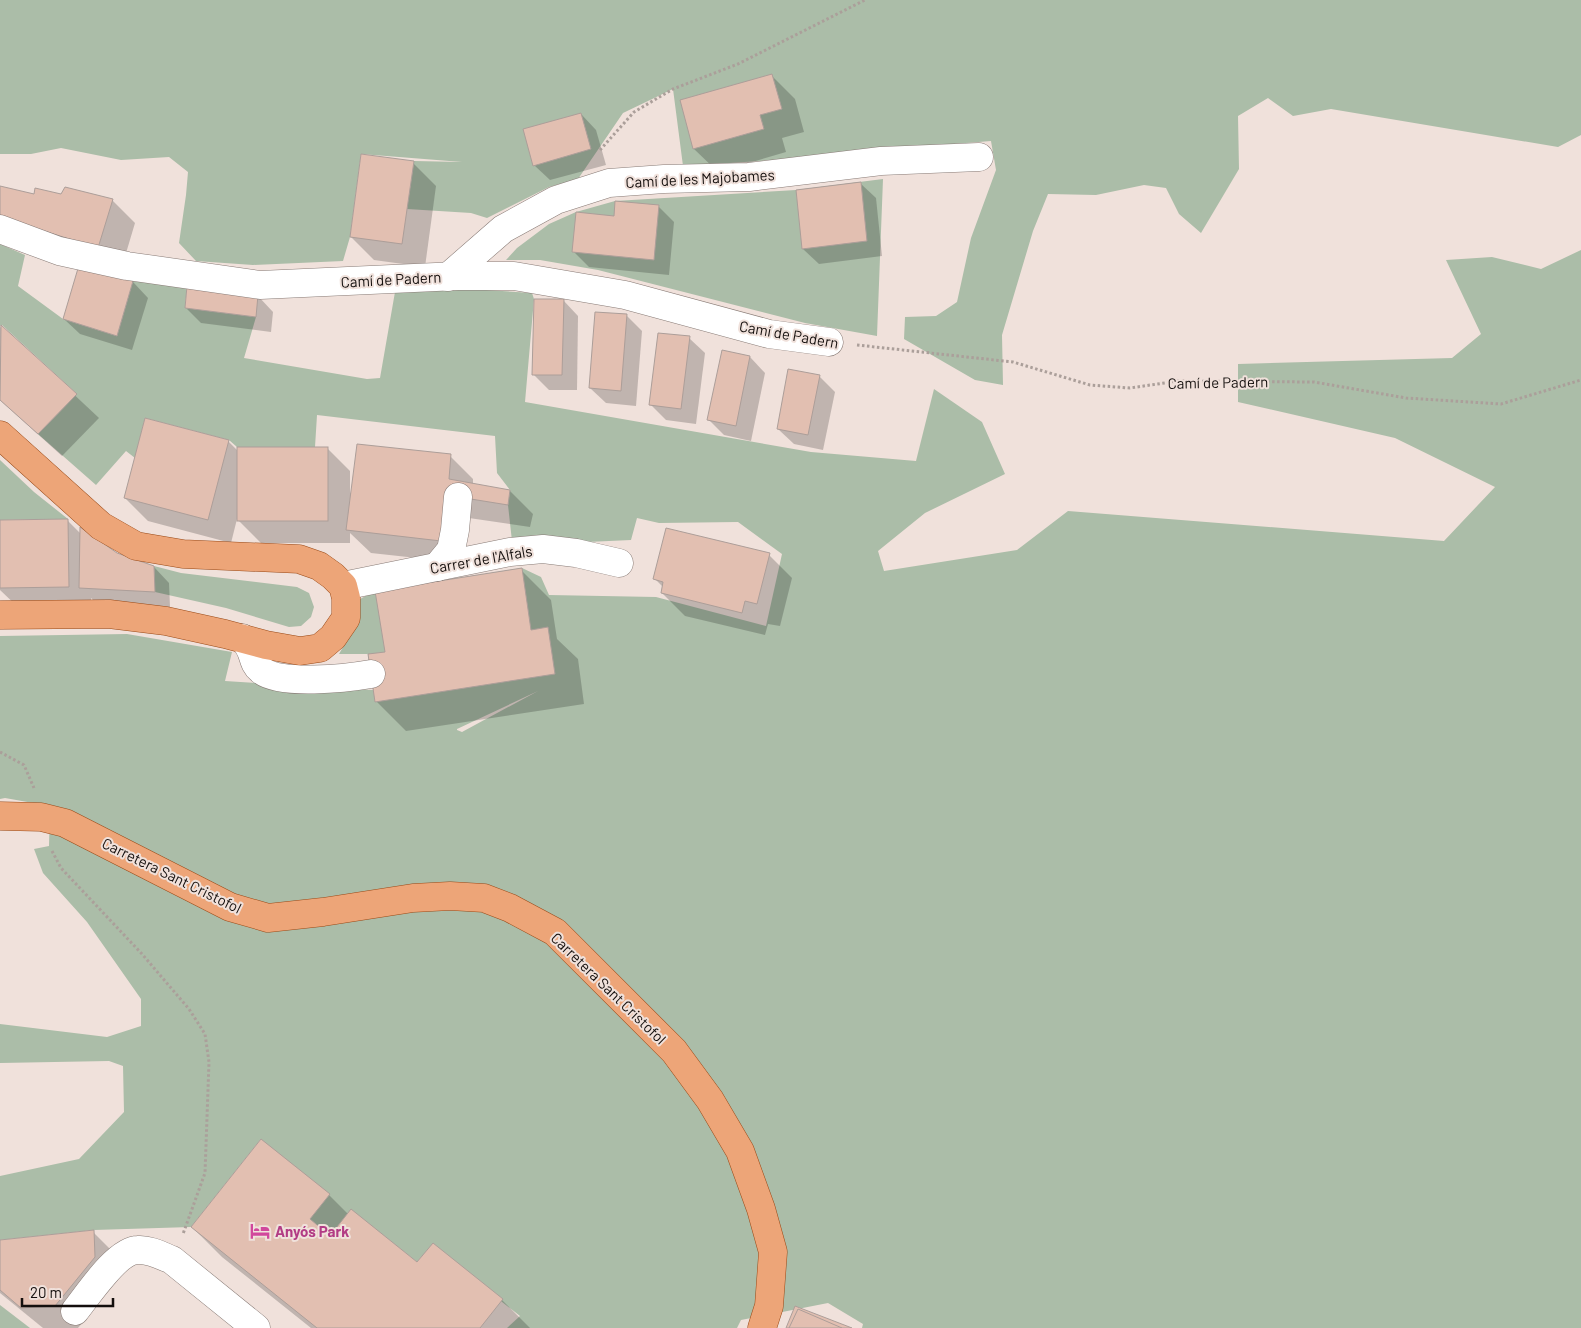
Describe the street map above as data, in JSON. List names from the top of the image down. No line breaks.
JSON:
{"streets":{"main road":["Carretera Sant Cristofol"],"street":["Camí de les Majobames","Camí de Padern","Carrer de l'Alfals"]},"crossings":[["Camí de les Majobames","Camí de Padern"]],"places":{"hotel":["Anyós Park"]},"scale_bar":"20 m"}
